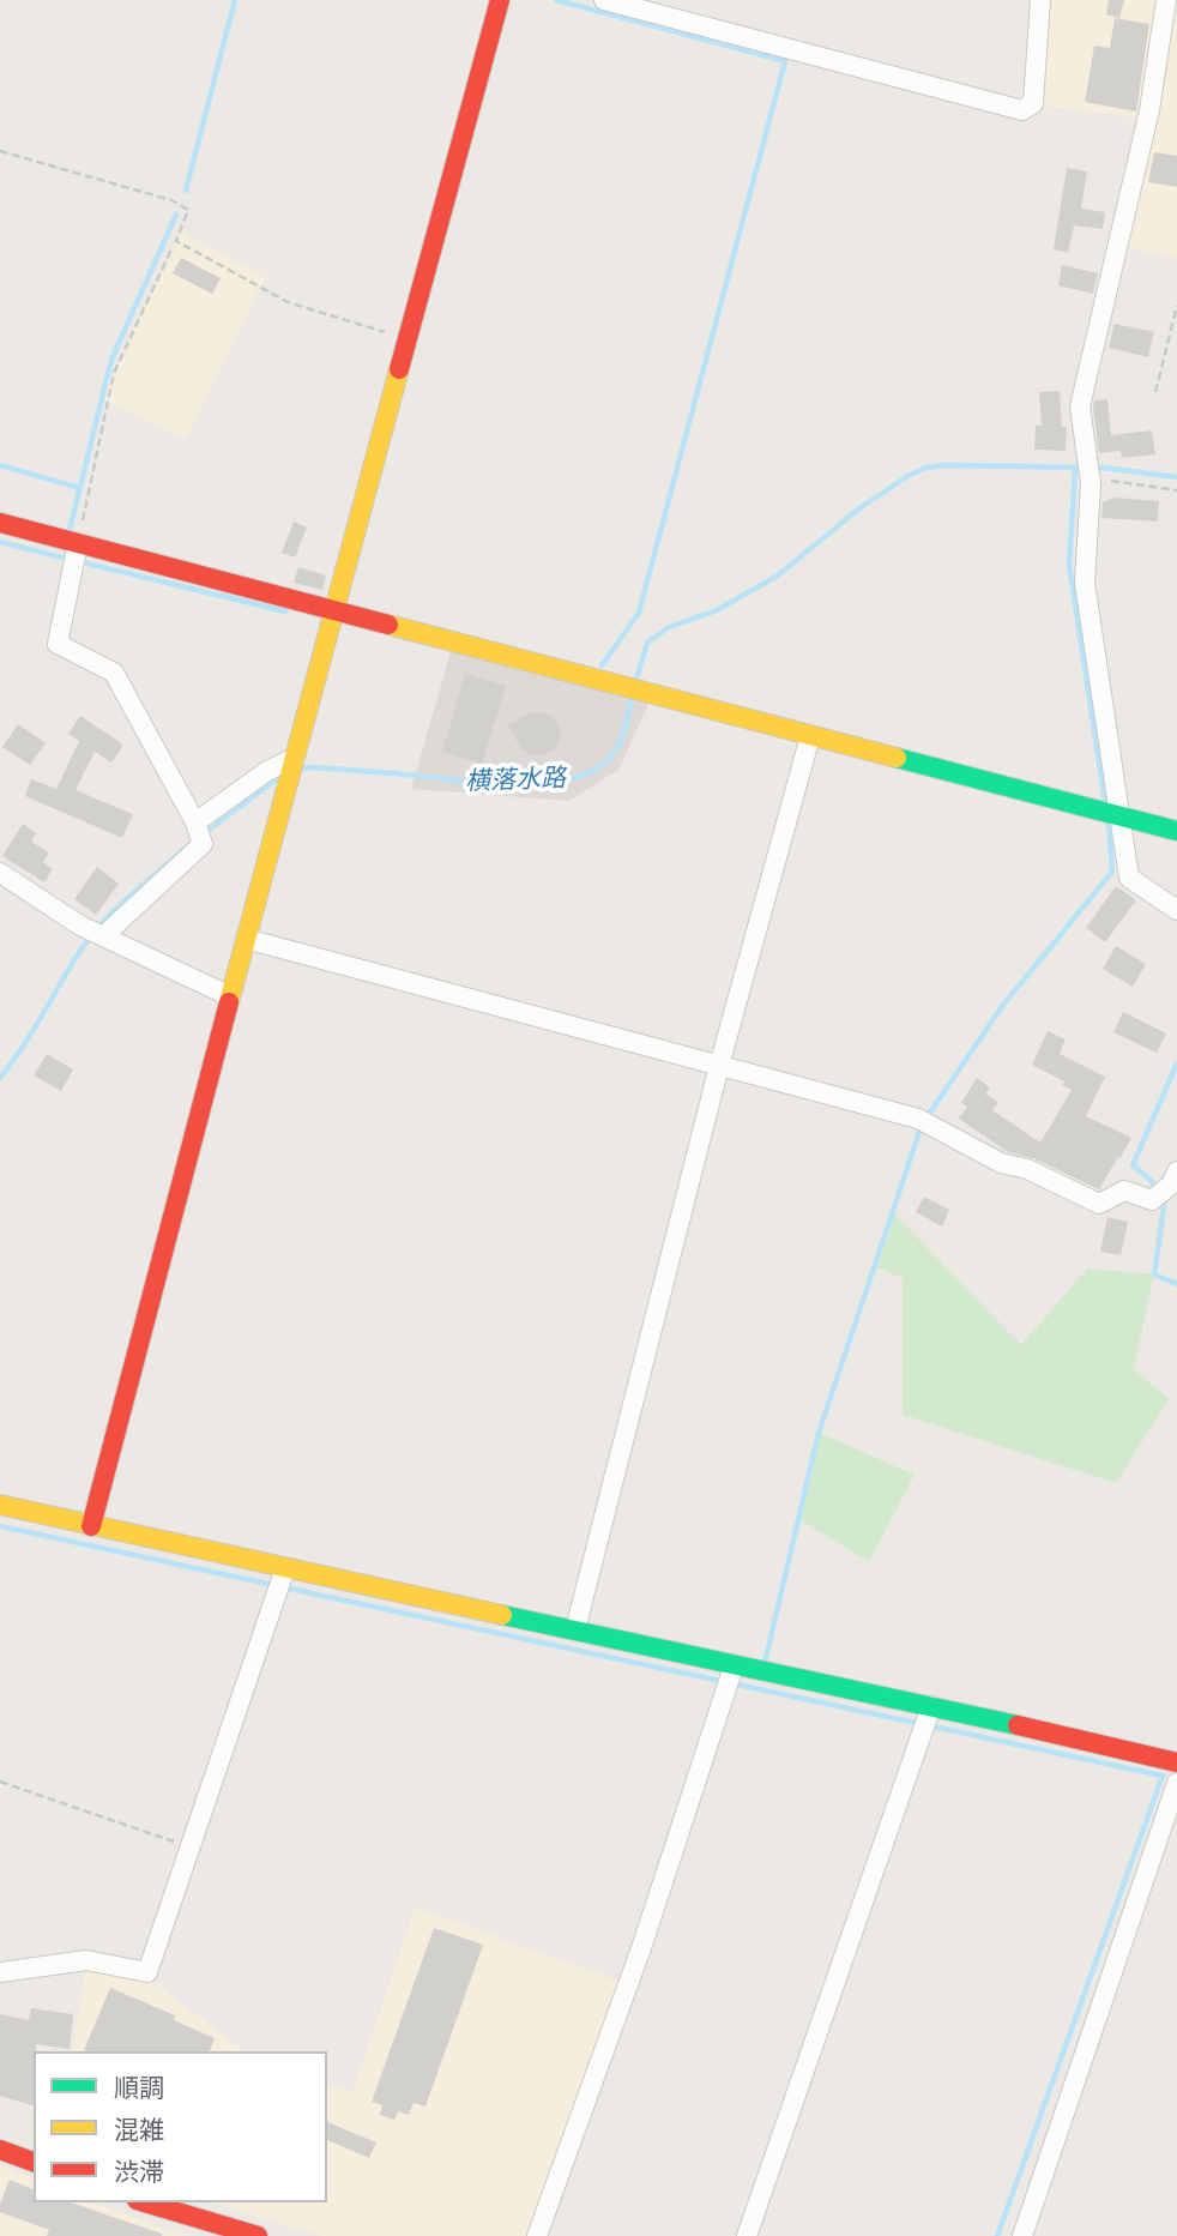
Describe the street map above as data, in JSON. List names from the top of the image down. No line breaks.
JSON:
{"water":["横落水路"],"legend":["順調","混雑","渋滞"]}
